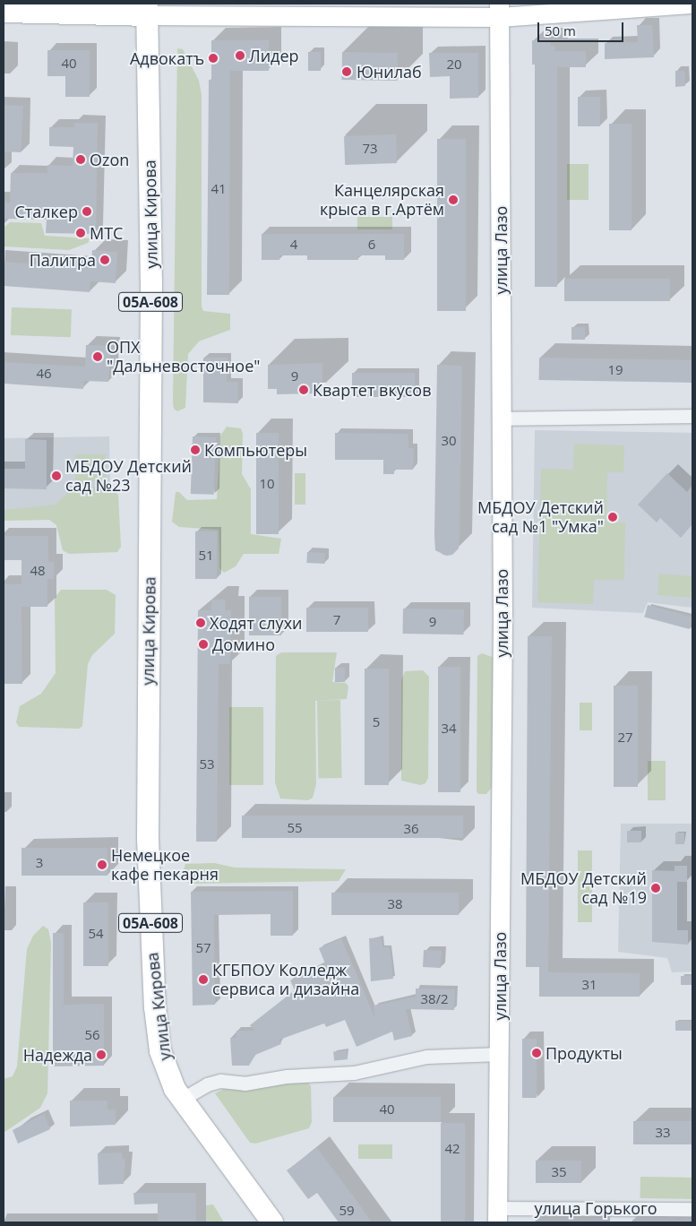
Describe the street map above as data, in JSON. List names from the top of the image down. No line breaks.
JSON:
{"streets":{"main road":["улица Кирова","улица Лазо","05А-608"],"street":["улица Горького"]},"crossings":[["улица Лазо","улица Горького"]],"places":["Лидер","Адвокатъ","Юнилаб","Ozon","Канцелярская крыса в г.Артём","Сталкер","МТС","Палитра","ОПХ \"Дальневосточное\"","Квартет вкусов","Компьютеры","МБДОУ Детский сад №23","МБДОУ Детский сад №1 \"Умка\"","Ходят слухи","Домино","Немецкое кафе пекарня","МБДОУ Детский сад №19","КГБПОУ Колледж сервиса и дизайна","Продукты","Надежда"],"house_numbers":["40","20","73","41","4","6","19","46","9","30","10","51","48","7","9","5","34","27","53","55","36","3","38","54","57","31","38/2","56","40","33","42","35","59"],"scale_bar":"50 m"}
